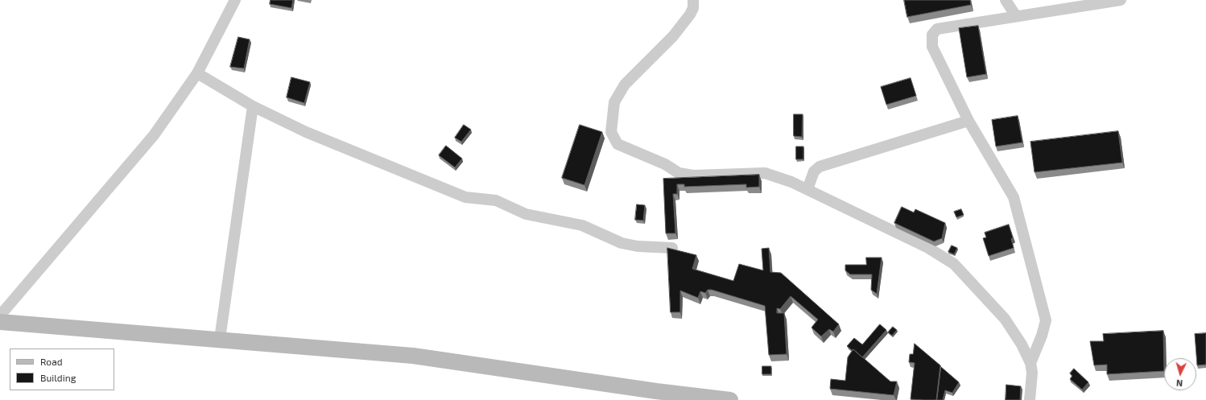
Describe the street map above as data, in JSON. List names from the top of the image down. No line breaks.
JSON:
{"legend":["Road","Building"],"north":"bottom"}
